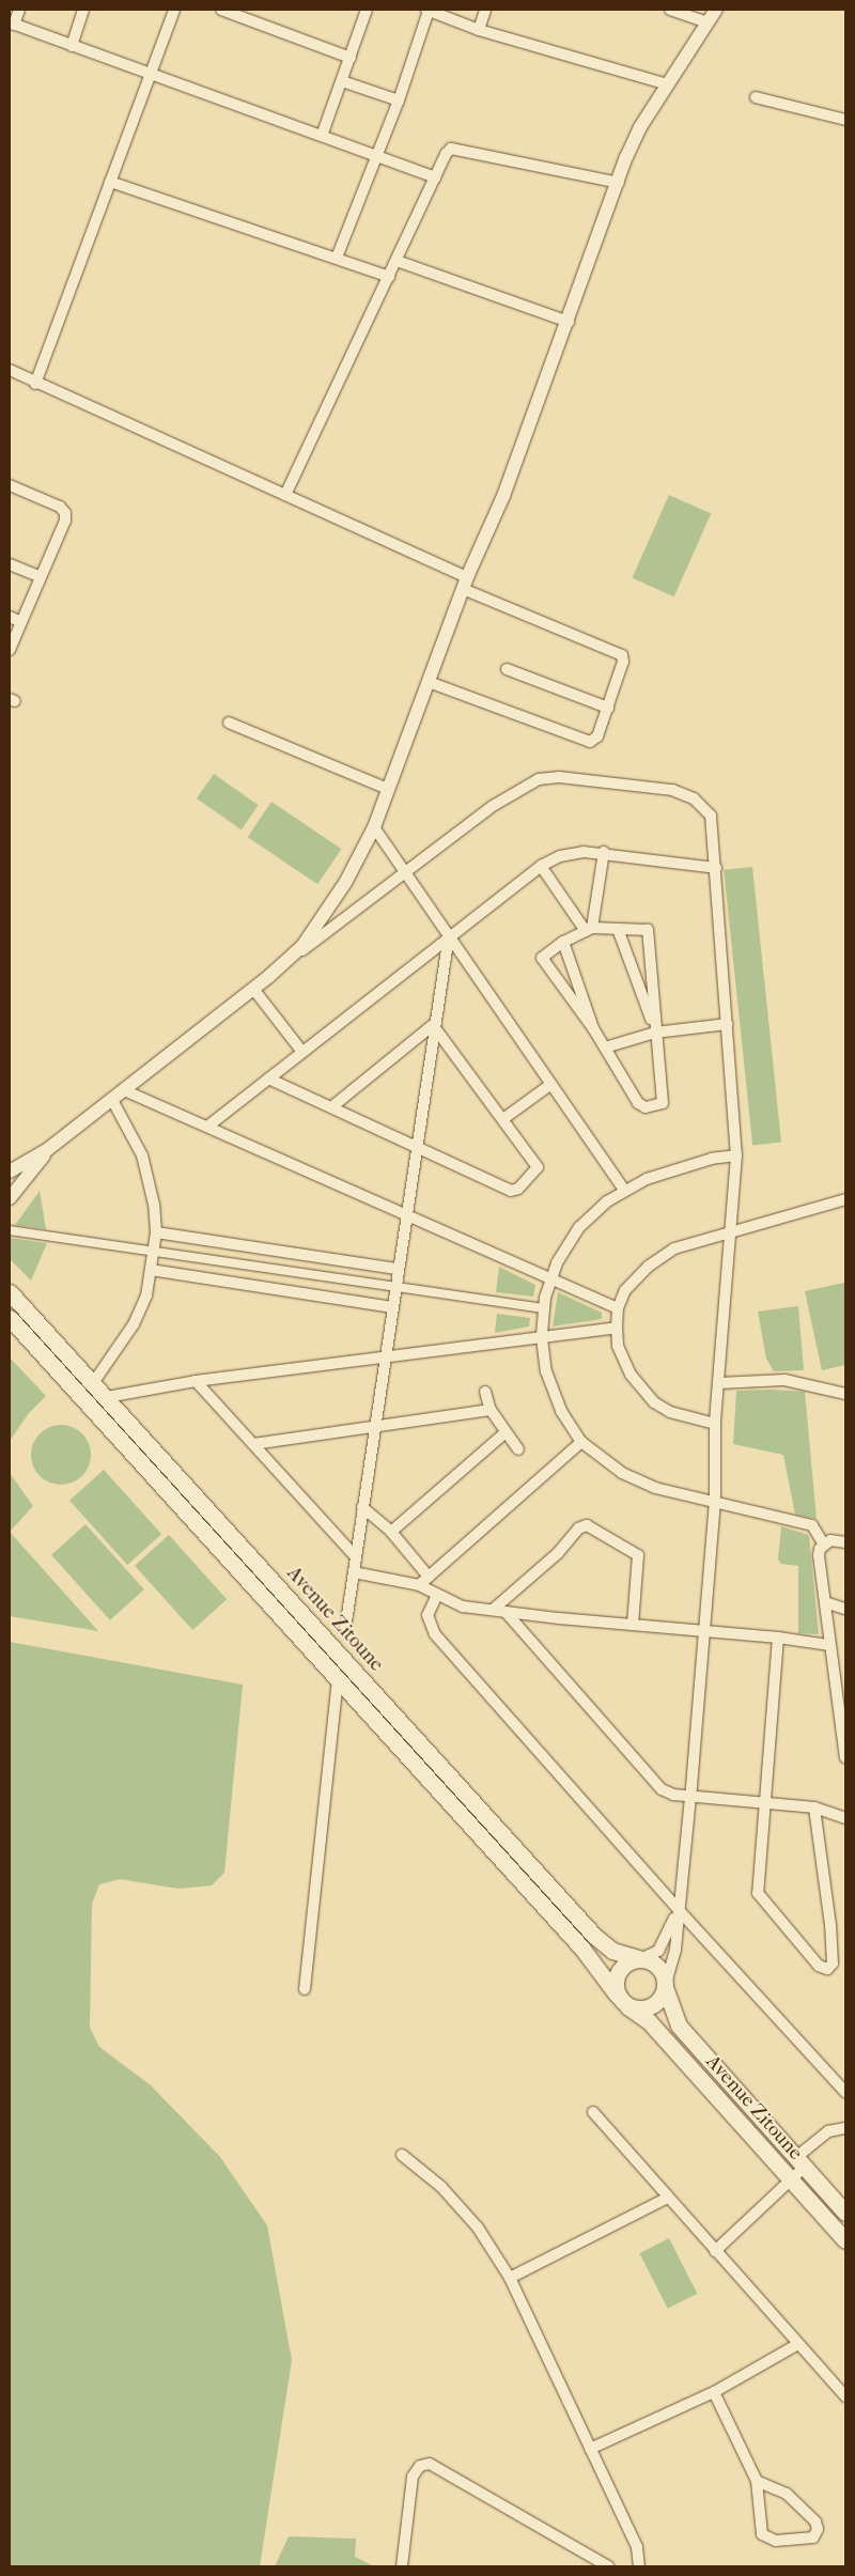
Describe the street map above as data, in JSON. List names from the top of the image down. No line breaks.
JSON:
{"streets":{"main road":["Avenue Zitoune"]}}
